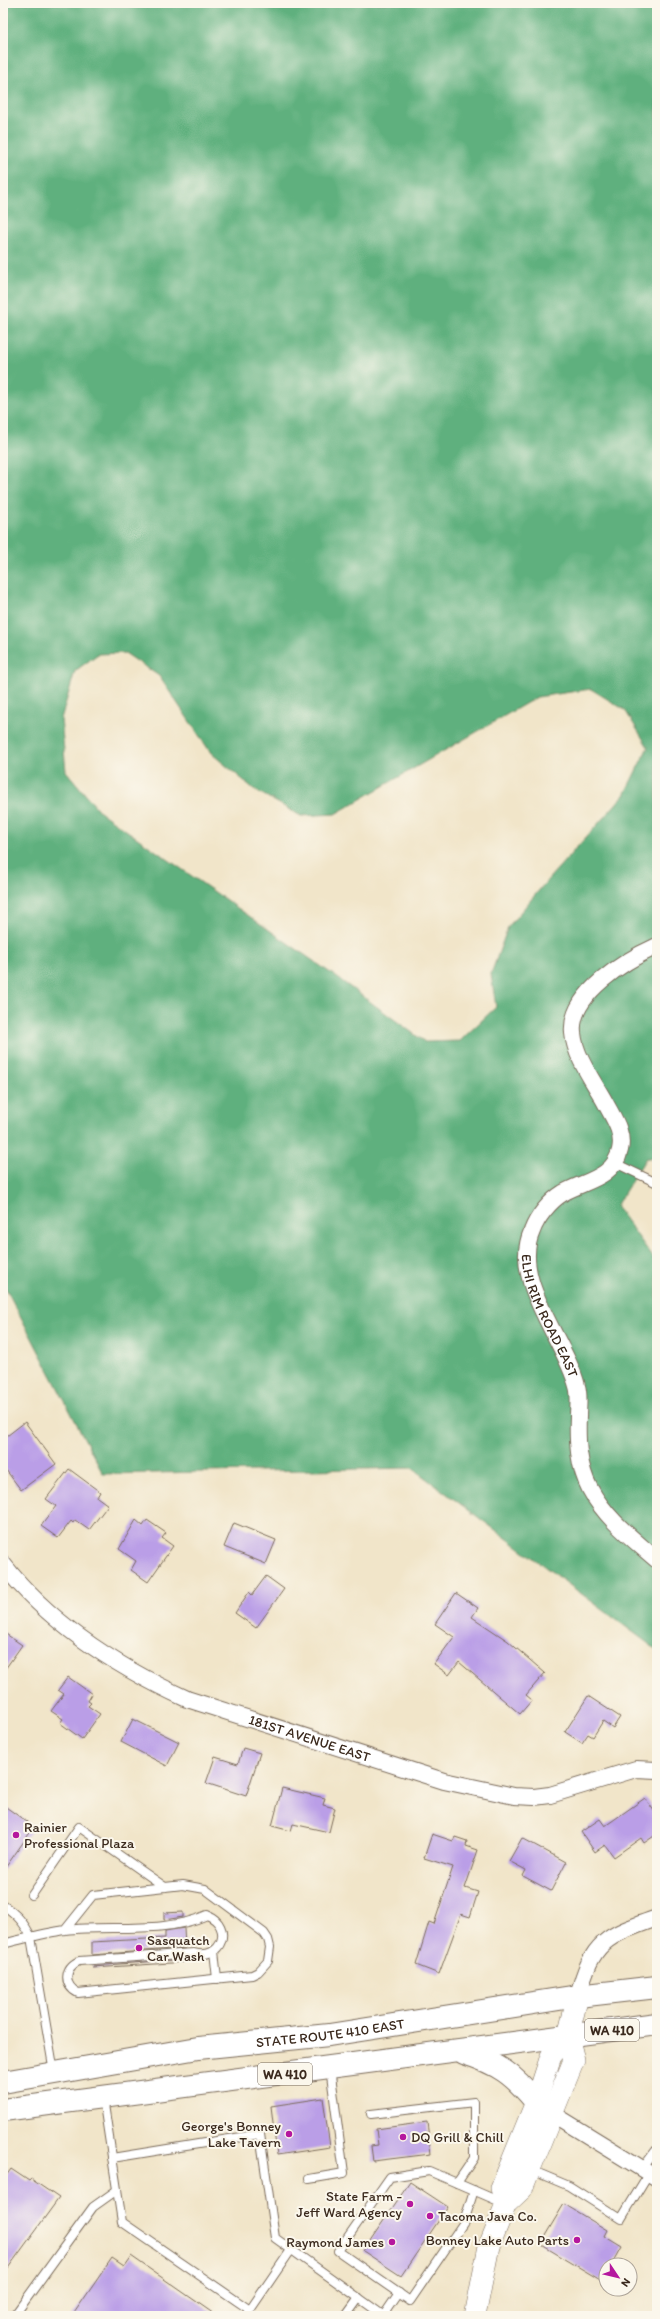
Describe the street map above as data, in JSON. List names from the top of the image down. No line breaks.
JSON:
{"streets":{"highway":["WA 410","STATE ROUTE 410 EAST"],"street":["ELHI RIM ROAD EAST","181ST AVENUE EAST"]},"places":["Rainier Professional Plaza","Sasquatch Car Wash","George's Bonney Lake Tavern","DQ Grill & Chill","State Farm - Jeff Ward Agency","Tacoma Java Co.","Bonney Lake Auto Parts","Raymond James"],"north":"bottom right"}
